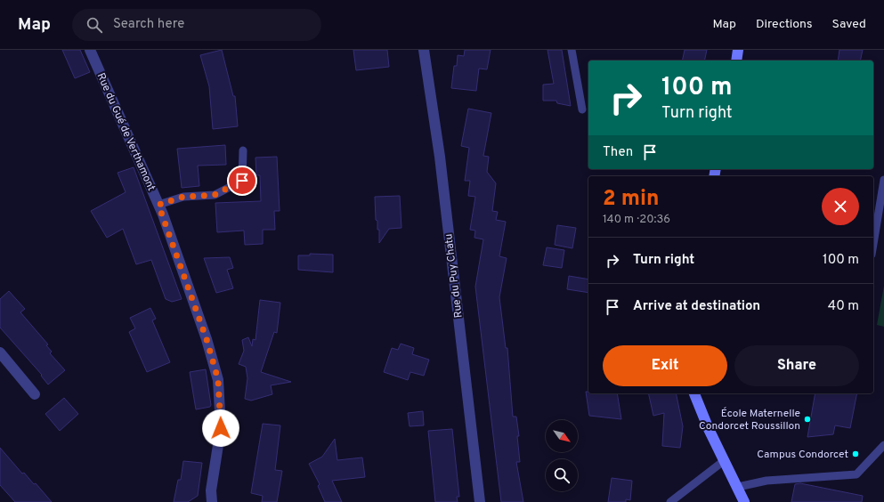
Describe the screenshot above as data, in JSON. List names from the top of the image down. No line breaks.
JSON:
{"streets":{"street":["Rue du Gué de Verthamont","Rue du Puy Chatu"]},"places":["École Maternelle Condorcet Roussillon","Campus Condorcet"],"north":"bottom right","page":{"header":"Map","search":"Search here","nav":["Map","Directions","Saved"],"turn":["100 m","Turn right"],"then":"Then","heading":["2 min","140 m · 20:36"],"list":[{"name":"Turn right","value":"100 m"},{"name":"Arrive at destination","value":"40 m"}],"buttons":["Exit","Share"]}}
